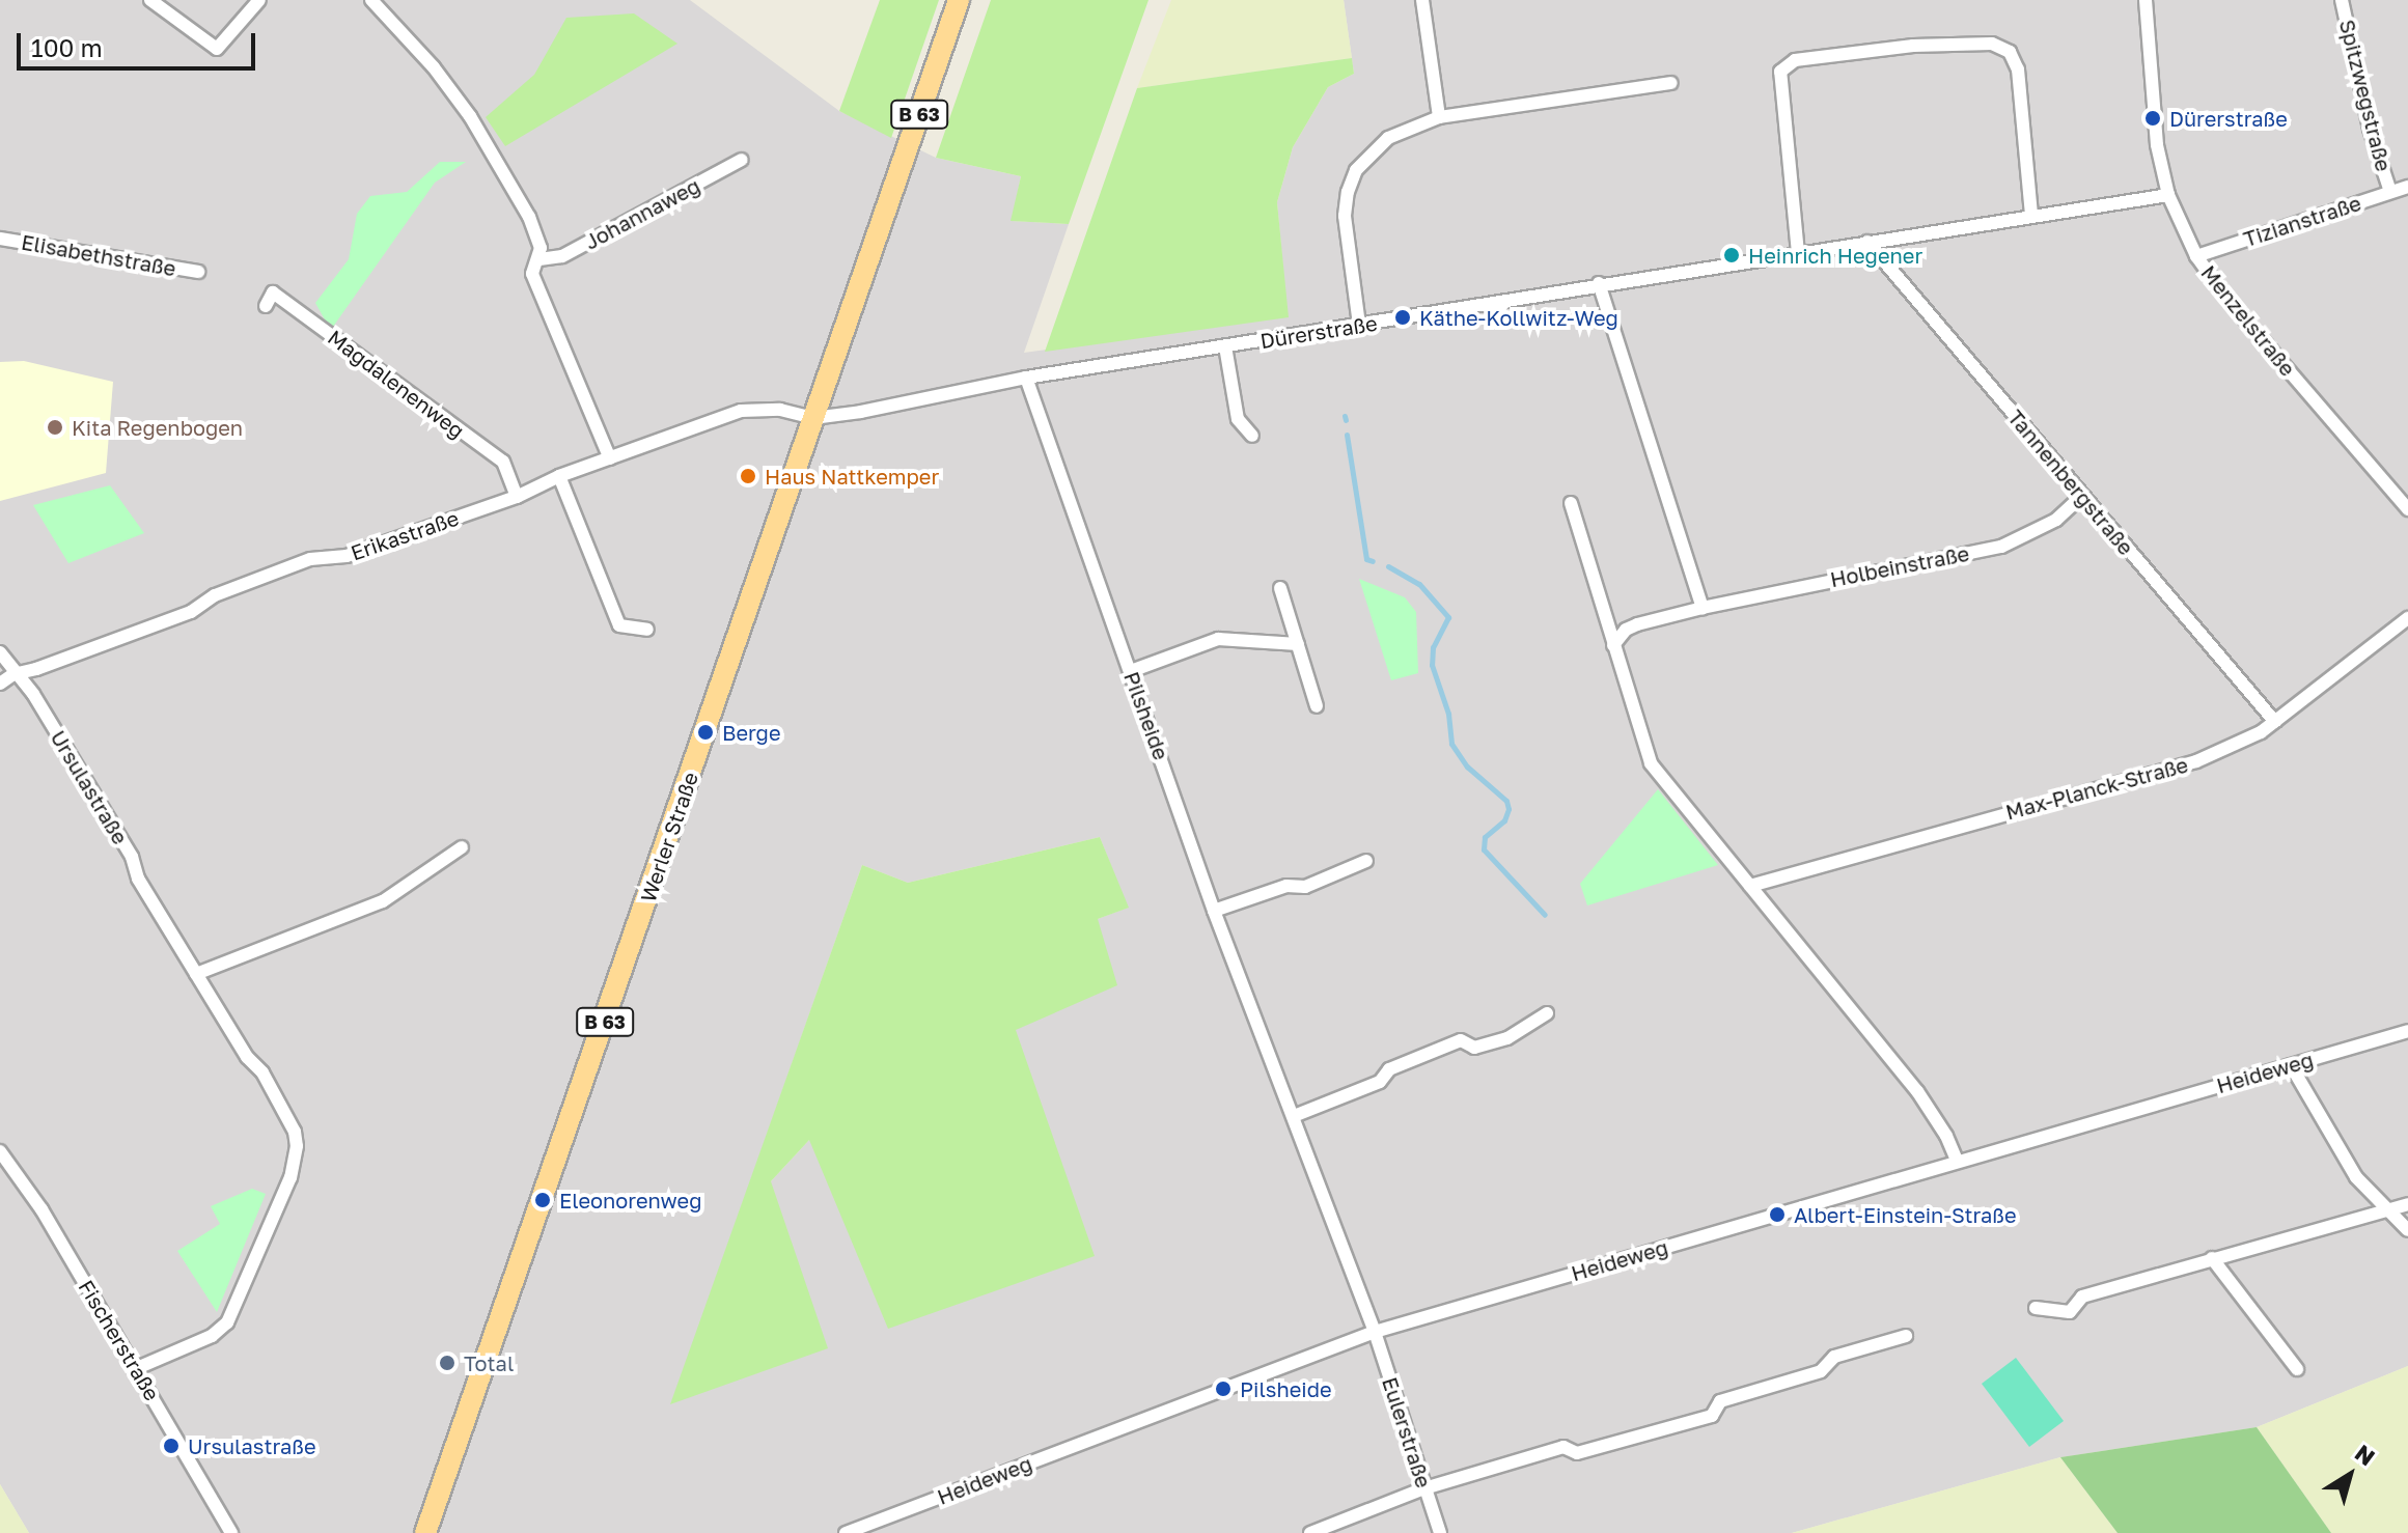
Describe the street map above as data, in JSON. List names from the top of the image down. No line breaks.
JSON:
{"streets":{"main road":["B 63","Werler Straße"],"street":["Spitzwegstraße","Johannaweg","Tizianstraße","Elisabethstraße","Menzelstraße","Dürerstraße","Magdalenenweg","Tannenbergstraße","Erikastraße","Holbeinstraße","Pilsheide","Ursulastraße","Max-Planck-Straße","Heideweg","Fischerstraße","Eulerstraße"]},"crossings":[["Spitzwegstraße","Tizianstraße"],["Tizianstraße","Menzelstraße"],["Menzelstraße","Dürerstraße"],["Dürerstraße","Tannenbergstraße"],["Dürerstraße","Erikastraße"],["Dürerstraße","Pilsheide"],["Dürerstraße","Werler Straße"],["Magdalenenweg","Erikastraße"],["Tannenbergstraße","Holbeinstraße"],["Tannenbergstraße","Max-Planck-Straße"],["Erikastraße","Ursulastraße"],["Erikastraße","Werler Straße"],["Pilsheide","Heideweg"],["Pilsheide","Eulerstraße"],["Ursulastraße","Fischerstraße"],["Heideweg","Eulerstraße"]],"places":["Dürerstraße","Heinrich Hegener","Käthe-Kollwitz-Weg","Kita Regenbogen","Haus Nattkemper","Berge","Eleonorenweg","Albert-Einstein-Straße","Total","Pilsheide","Ursulastraße"],"scale_bar":"100 m","north":"top right"}
